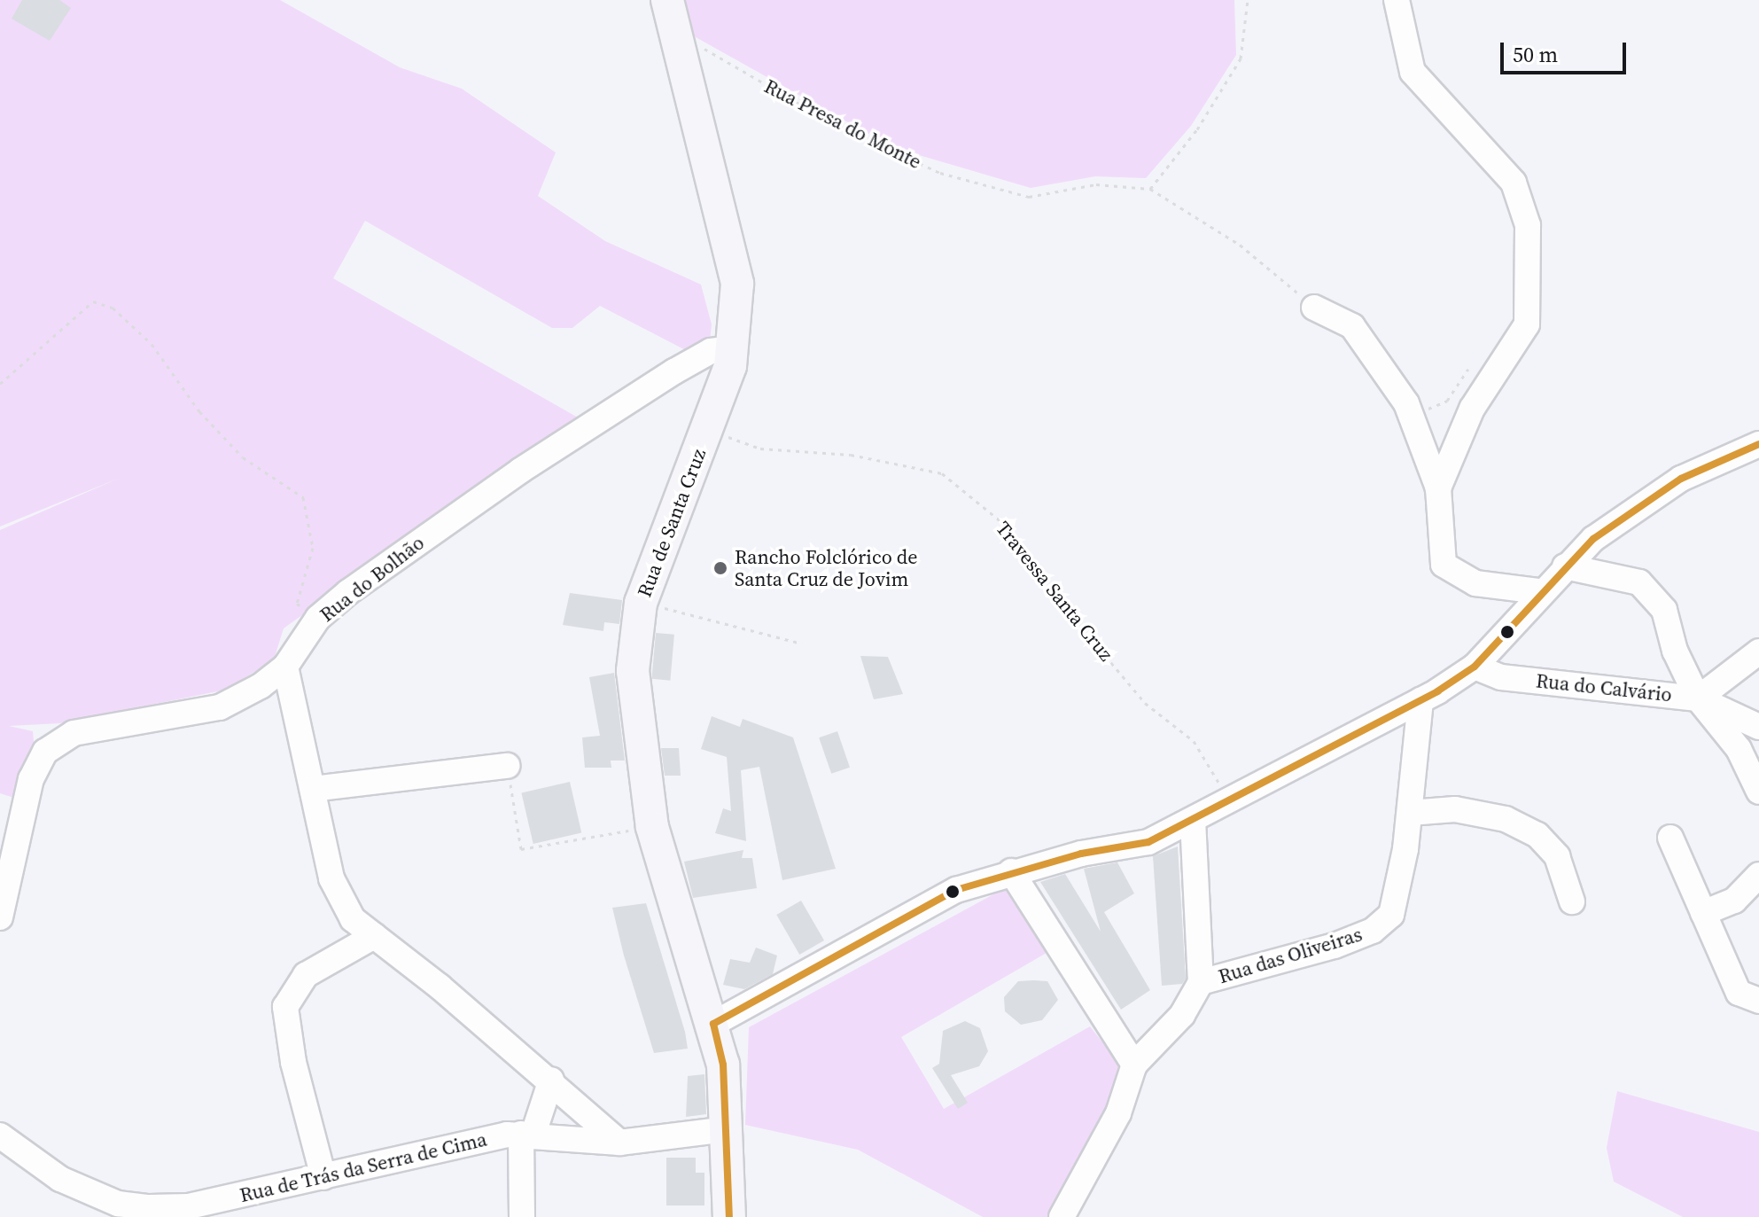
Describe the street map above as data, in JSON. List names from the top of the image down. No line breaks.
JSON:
{"streets":{"main road":["Rua de Santa Cruz"],"street":["Rua do Bolhão","Rua do Calvário","Rua das Oliveiras","Rua de Trás da Serra de Cima"],"path":["Rua Presa do Monte","Travessa Santa Cruz"]},"crossings":[["Rua Presa do Monte","Rua de Santa Cruz"],["Rua de Santa Cruz","Rua do Bolhão"],["Rua de Santa Cruz","Travessa Santa Cruz"],["Rua de Santa Cruz","Rua de Trás da Serra de Cima"]],"places":["Rancho Folclórico de Santa Cruz de Jovim"],"scale_bar":"50 m"}
